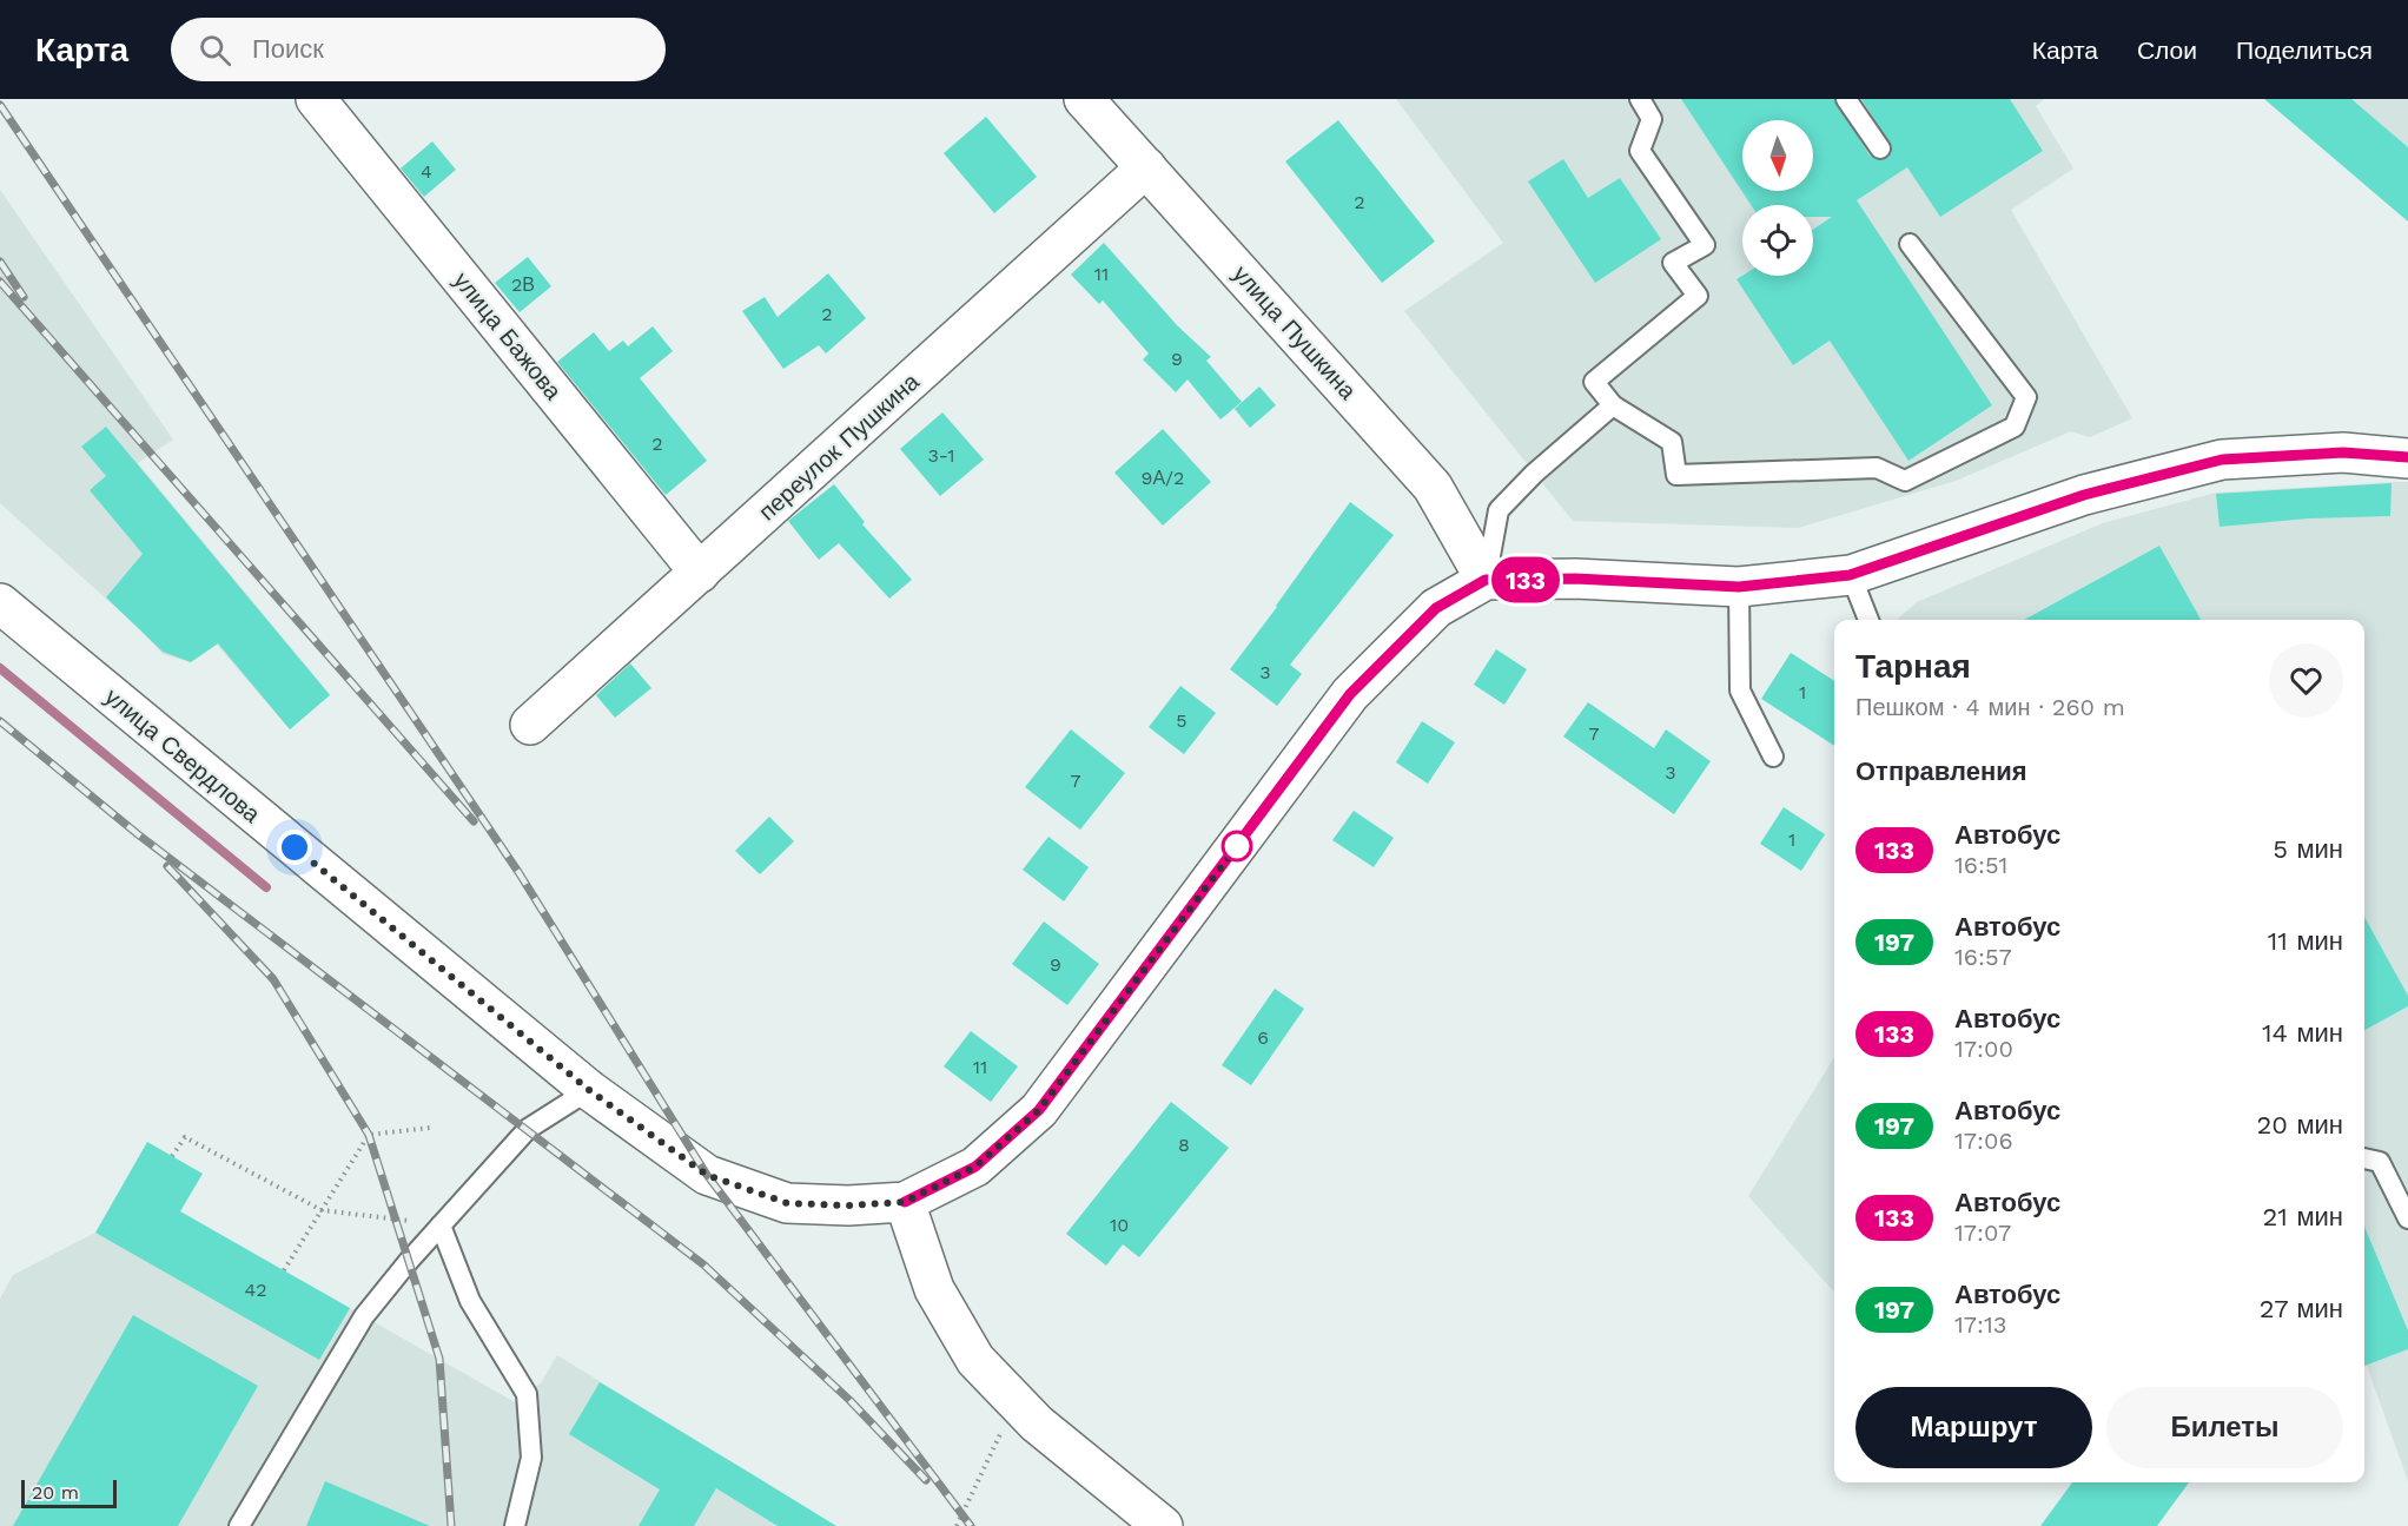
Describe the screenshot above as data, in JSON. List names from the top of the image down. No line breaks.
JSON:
{"streets":{"main road":["улица Пушкина","улица Бажова","переулок Пушкина","улица Свердлова"]},"crossings":[["улица Пушкина","переулок Пушкина"],["улица Бажова","переулок Пушкина"]],"lines":["bus line 133"],"house_numbers":["4","2","11","2В","2","9","2","3-1","9А/2","3","1","5","7","3","7","1","9","6","11","8","10","42"],"scale_bar":"20 m","north":"bottom","page":{"header":"Карта","search":"Поиск","nav":["Карта","Слои","Поделиться"],"on_map":"133","heading":[["Тарная","Пешком · 4 мин · 260 m"],"Отправления"],"list":[{"mark":"133","name":"Автобус","note":"16:51","value":"5 мин"},{"mark":"197","name":"Автобус","note":"16:57","value":"11 мин"},{"mark":"133","name":"Автобус","note":"17:00","value":"14 мин"},{"mark":"197","name":"Автобус","note":"17:06","value":"20 мин"},{"mark":"133","name":"Автобус","note":"17:07","value":"21 мин"},{"mark":"197","name":"Автобус","note":"17:13","value":"27 мин"}],"buttons":["Маршрут","Билеты"],"scale":"20 m"}}
